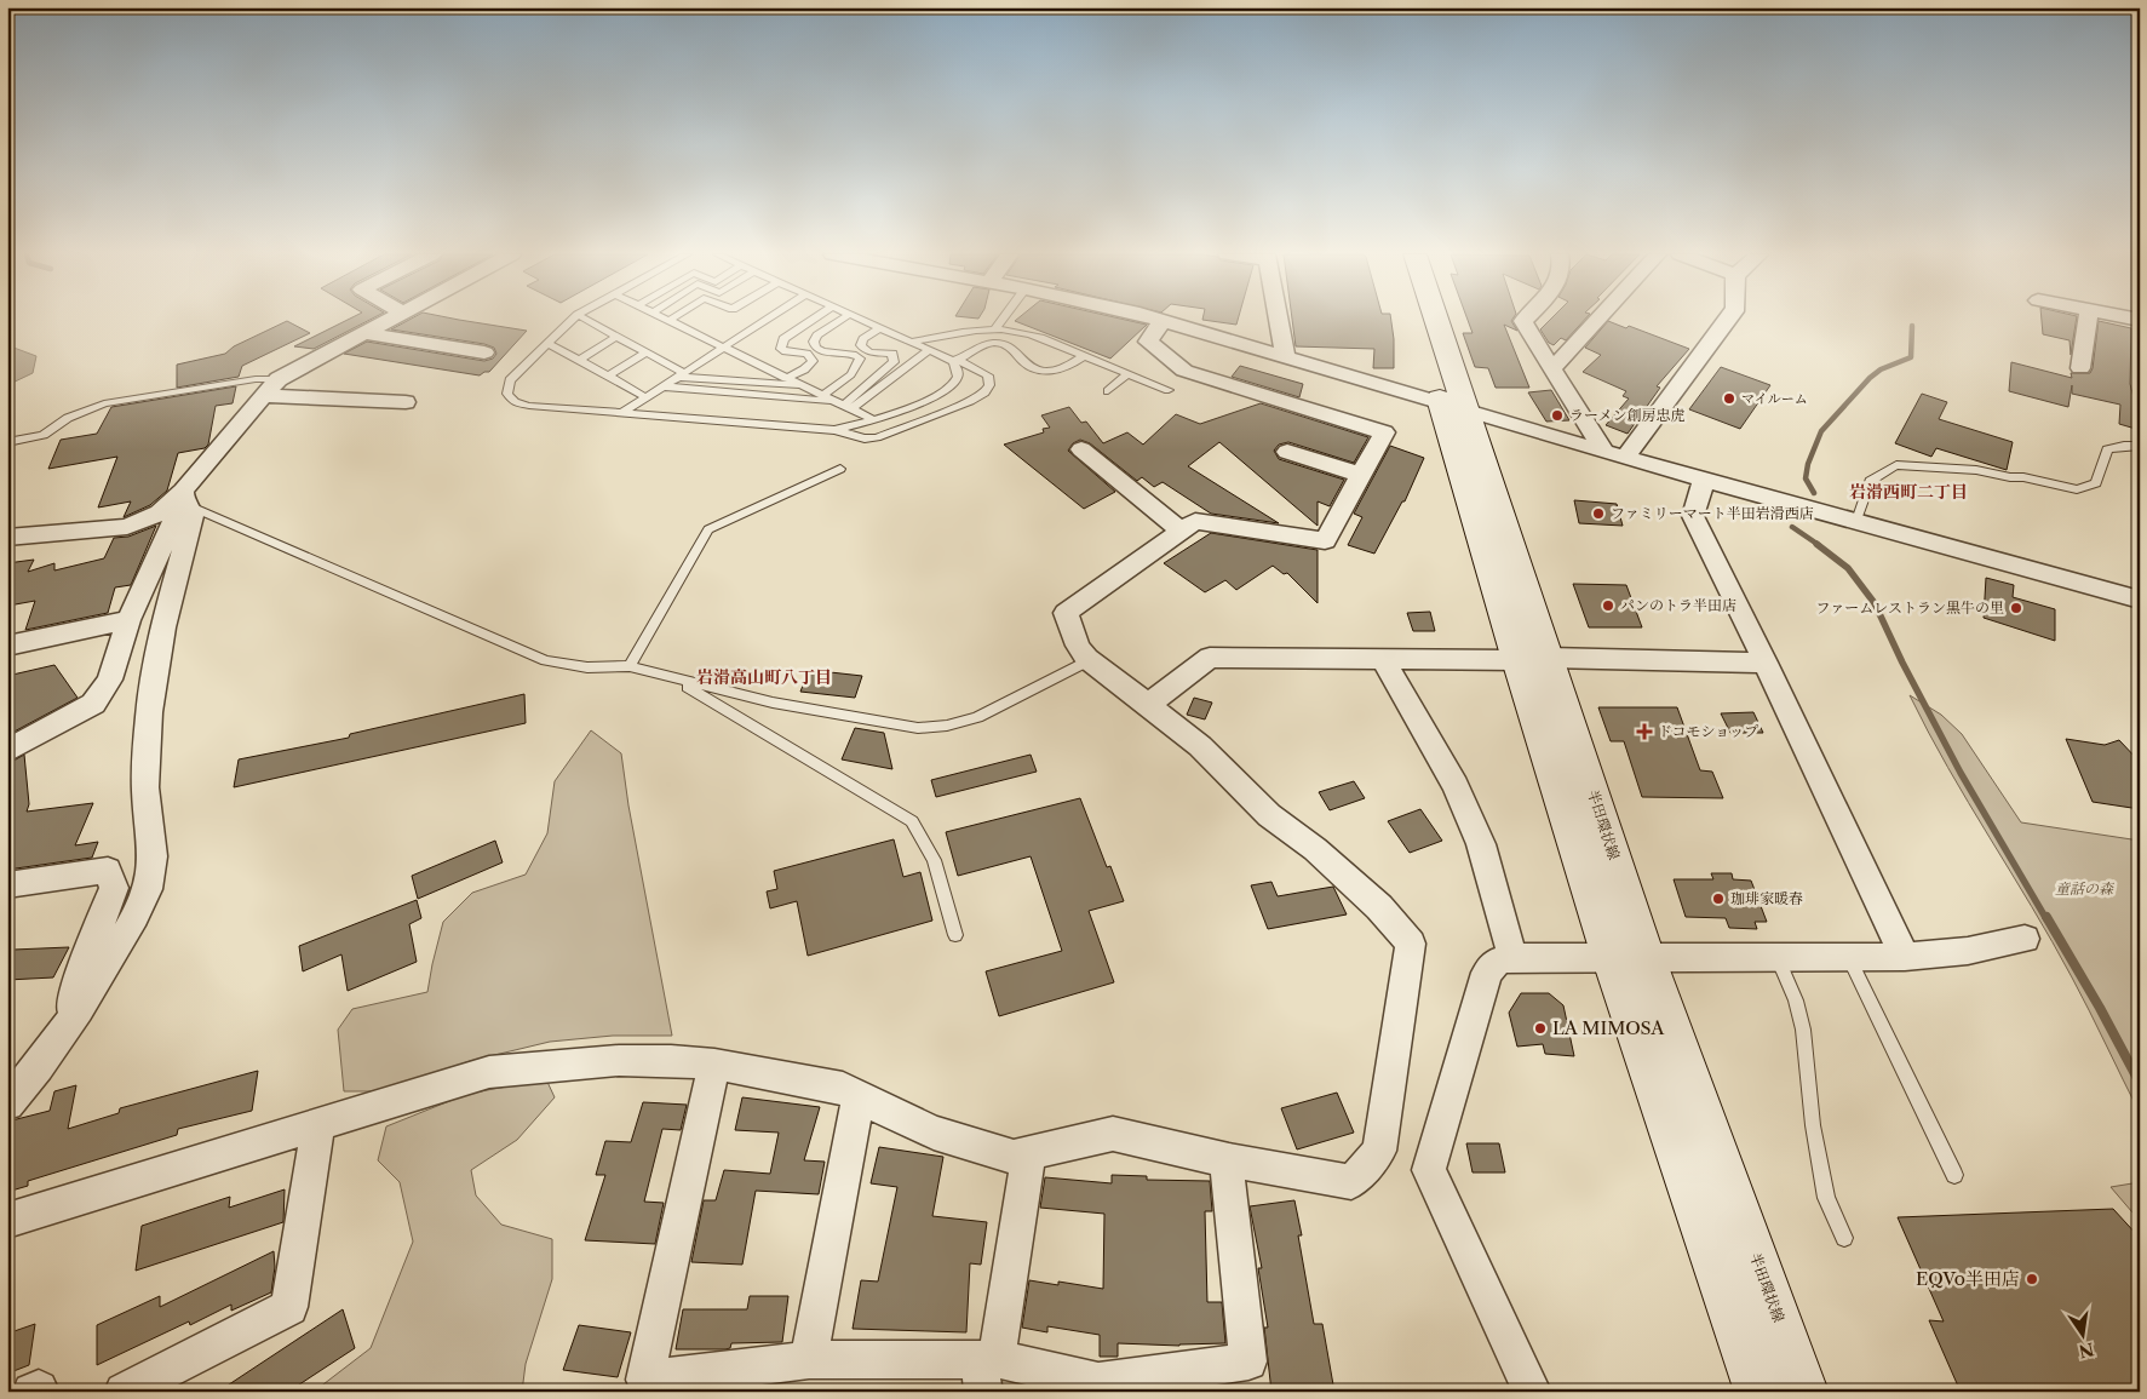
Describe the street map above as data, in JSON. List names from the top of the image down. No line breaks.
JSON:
{"streets":{"main road":["半田環状線"]},"districts":["岩滑西町二丁目","岩滑高山町八丁目"],"parks":["童話の森"],"places":{"other":["マイルーム","ラーメン創房忠虎","ファミリーマート半田岩滑西店","パンのトラ半田店","ファームレストラン黒牛の里","珈琲家暖春","LA MIMOSA","EQVo半田店"],"health":["ドコモショップ"]},"north":"bottom"}
